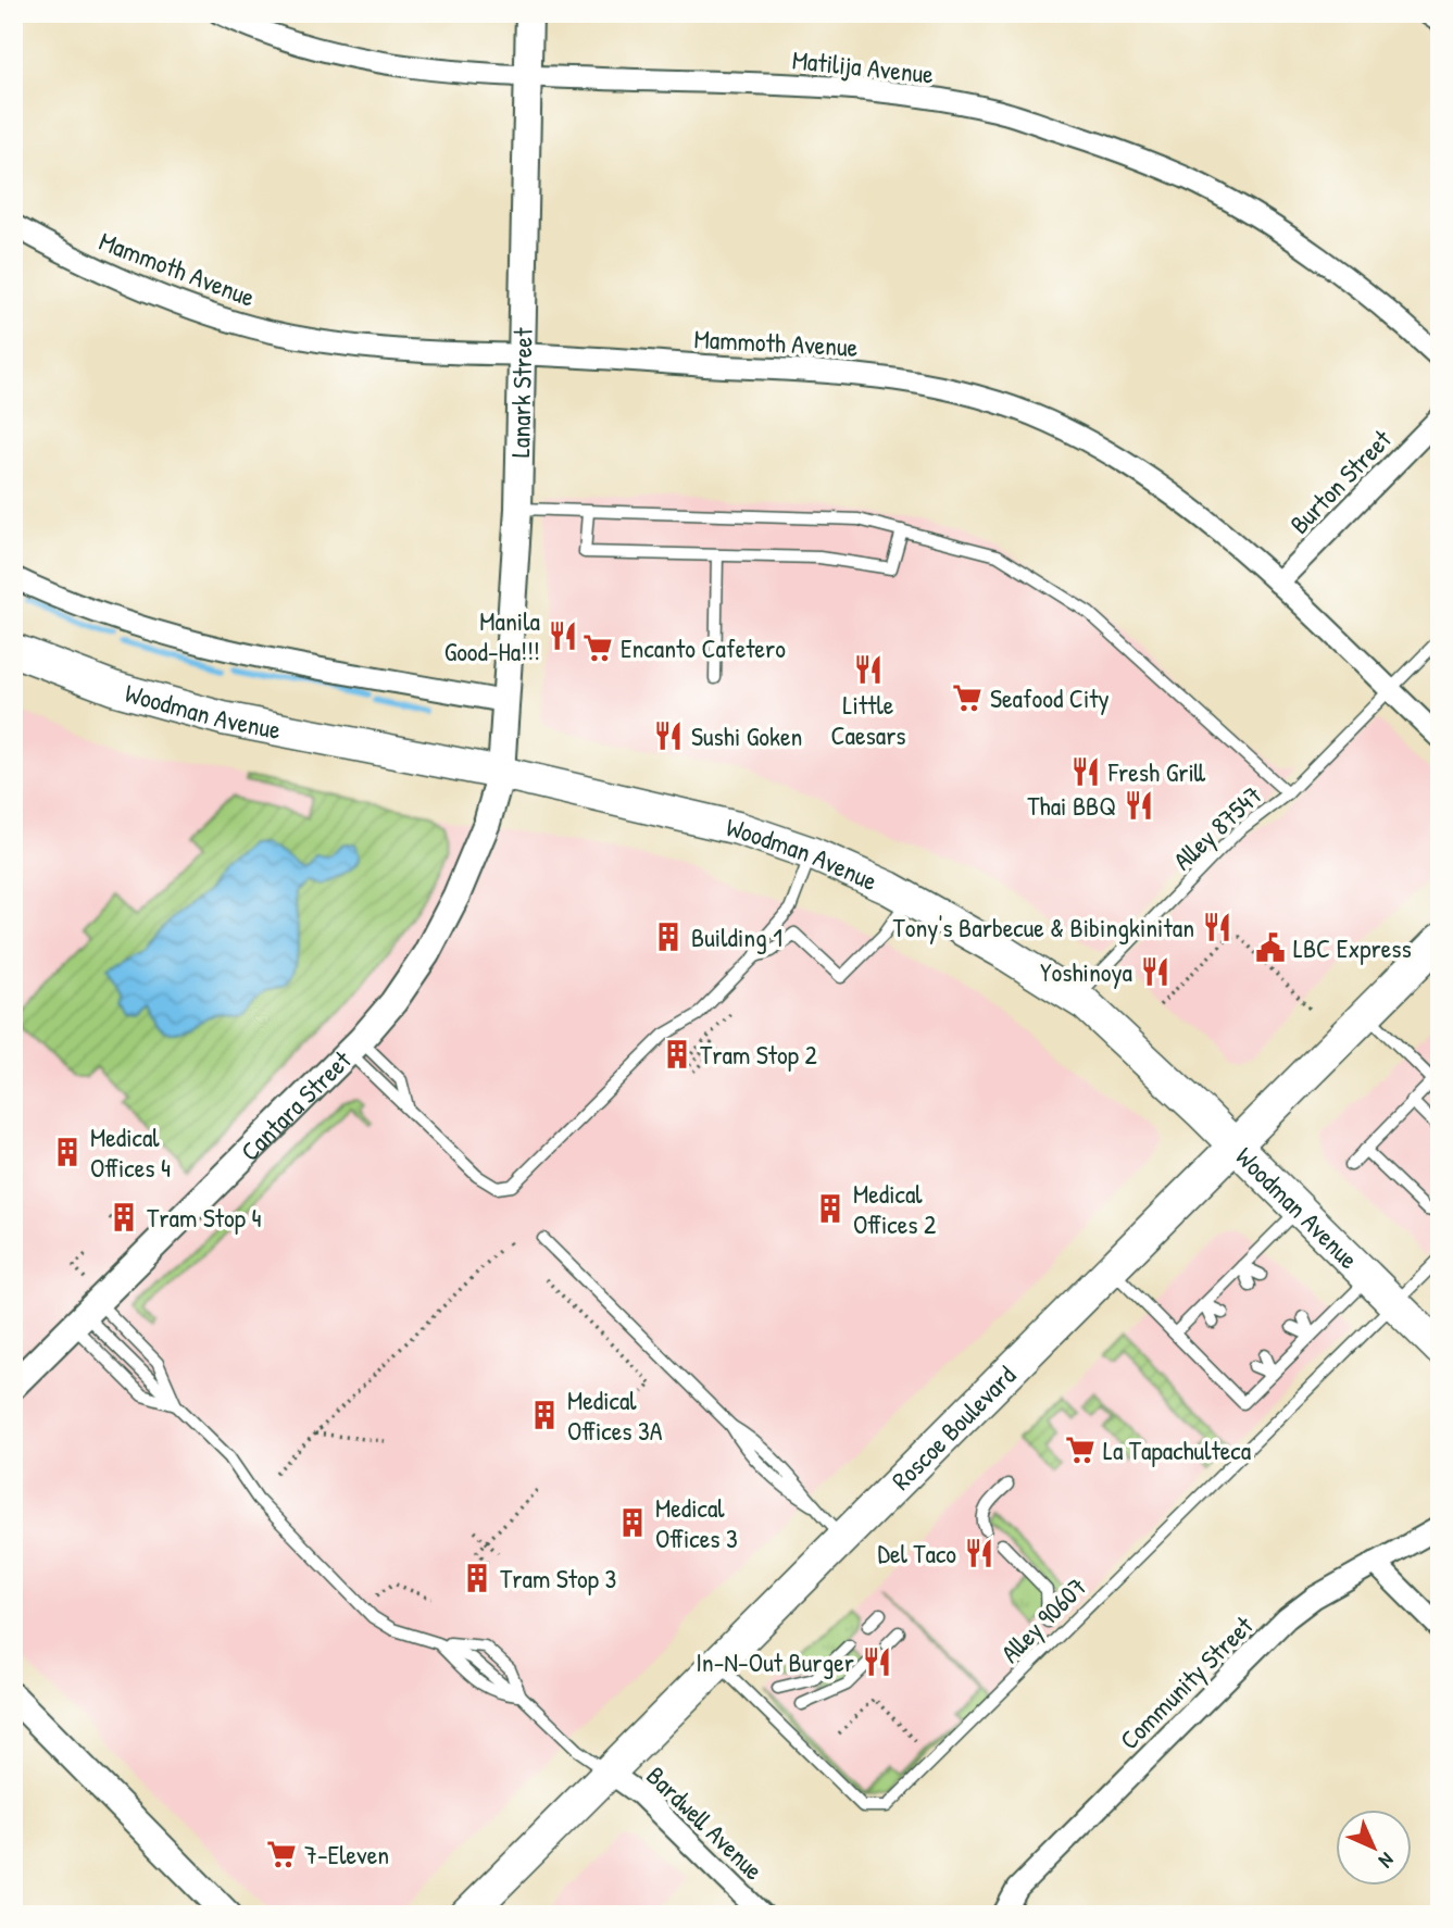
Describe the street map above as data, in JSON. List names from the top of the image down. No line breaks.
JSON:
{"streets":{"main road":["Woodman Avenue","Roscoe Boulevard"],"street":["Matilija Avenue","Mammoth Avenue","Lanark Street","Burton Street","Cantara Street","Community Street","Bardwell Avenue"],"lane":["Alley 87547","Alley 90607"]},"crossings":[["Matilija Avenue","Lanark Street"],["Mammoth Avenue","Lanark Street"],["Mammoth Avenue","Burton Street"],["Mammoth Avenue","Alley 87547"],["Lanark Street","Woodman Avenue"],["Lanark Street","Cantara Street"],["Woodman Avenue","Alley 87547"],["Woodman Avenue","Cantara Street"],["Woodman Avenue","Roscoe Boulevard"],["Woodman Avenue","Alley 90607"],["Roscoe Boulevard","Alley 90607"],["Roscoe Boulevard","Bardwell Avenue"]],"places":{"restaurant":["Manila Good-Ha!!!","Little Caesars","Sushi Goken","Fresh Grill","Thai BBQ","Tony's Barbecue & Bibingkinitan","Yoshinoya","Del Taco","In-N-Out Burger"],"supermarket":["Encanto Cafetero","Seafood City","La Tapachulteca","7-Eleven"],"building":["Building 1","Tram Stop 2","Medical Offices 4","Medical Offices 2","Tram Stop 4","Medical Offices 3A","Medical Offices 3","Tram Stop 3"],"public building":["LBC Express"]},"north":"bottom right"}
